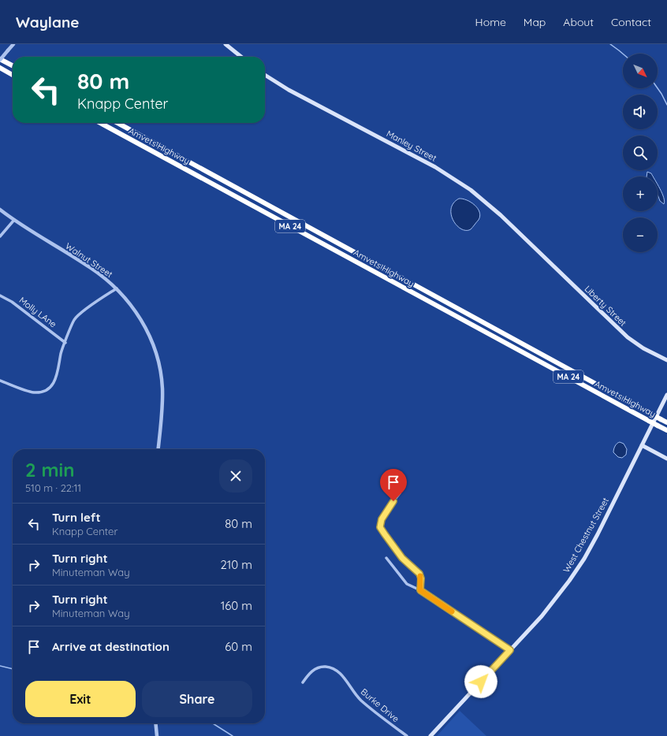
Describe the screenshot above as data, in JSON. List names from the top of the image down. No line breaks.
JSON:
{"streets":{"highway":["Amvets Highway","MA 24"],"main road":["Manley Street","Liberty Street","West Chestnut Street"],"street":["Walnut Street","Molly LAne","Burke Drive"]},"crossings":[["Manley Street","Liberty Street"]],"north":"bottom right","page":{"header":"Waylane","nav":["Home","Map","About","Contact"],"map_buttons":["+","−"],"turn":["80 m","Knapp Center"],"heading":["2 min","510 m · 22:11"],"list":[{"name":"Turn left","note":"Knapp Center","value":"80 m"},{"name":"Turn right","note":"Minuteman Way","value":"210 m"},{"name":"Turn right","note":"Minuteman Way","value":"160 m"},{"name":"Arrive at destination","value":"60 m"}],"buttons":["Exit","Share"]}}
